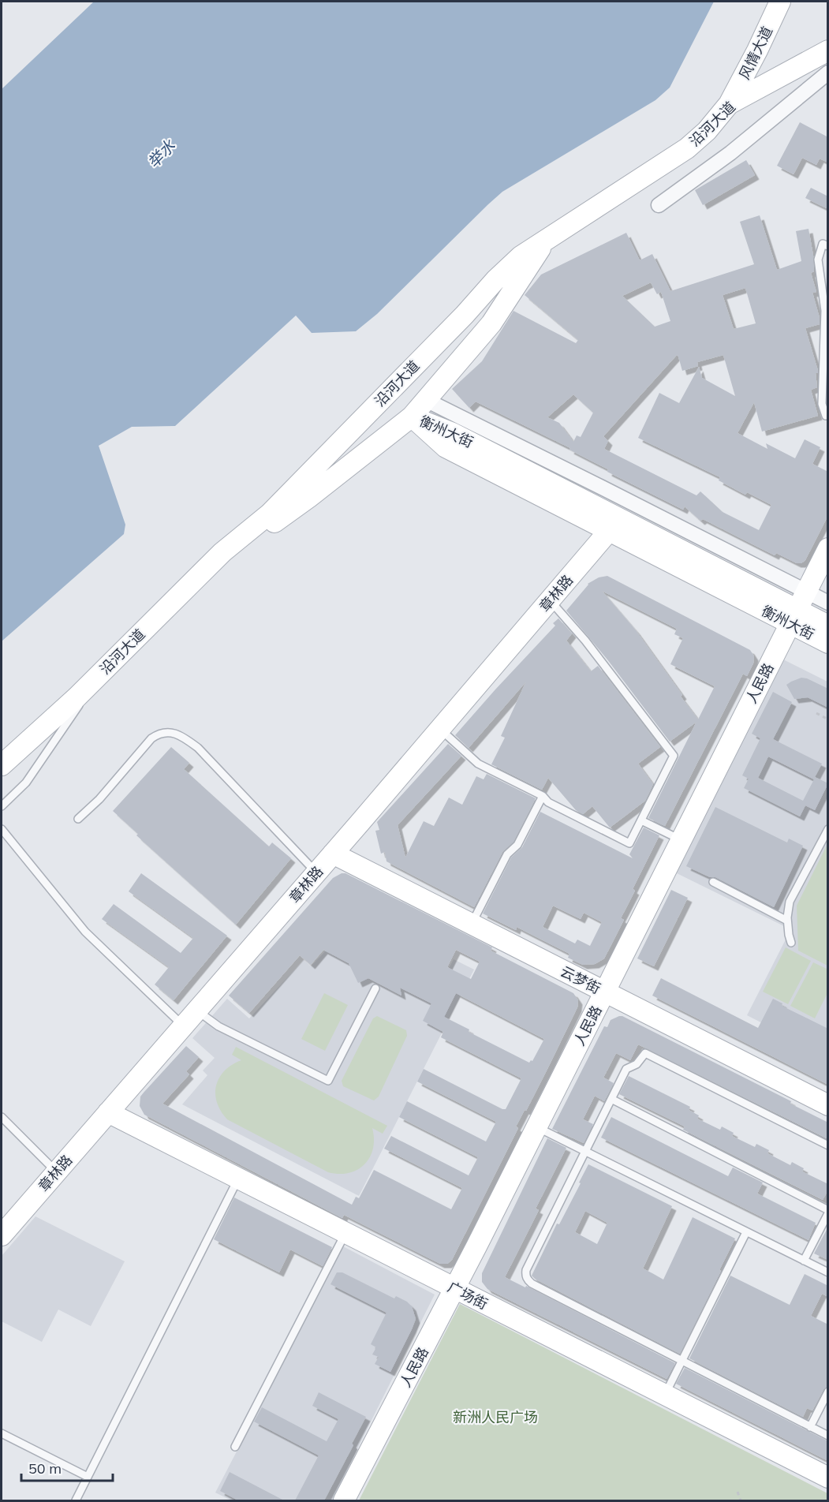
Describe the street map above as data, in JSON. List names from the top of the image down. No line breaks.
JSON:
{"streets":{"street":["风情大道","沿河大道","衡州大街","章林路","人民路","云梦街","广场街"]},"crossings":[["风情大道","沿河大道"],["衡州大街","章林路"],["衡州大街","人民路"],["章林路","云梦街"],["章林路","广场街"],["人民路","云梦街"],["人民路","广场街"]],"water":["举水"],"parks":["新洲人民广场"],"scale_bar":"50 m"}
